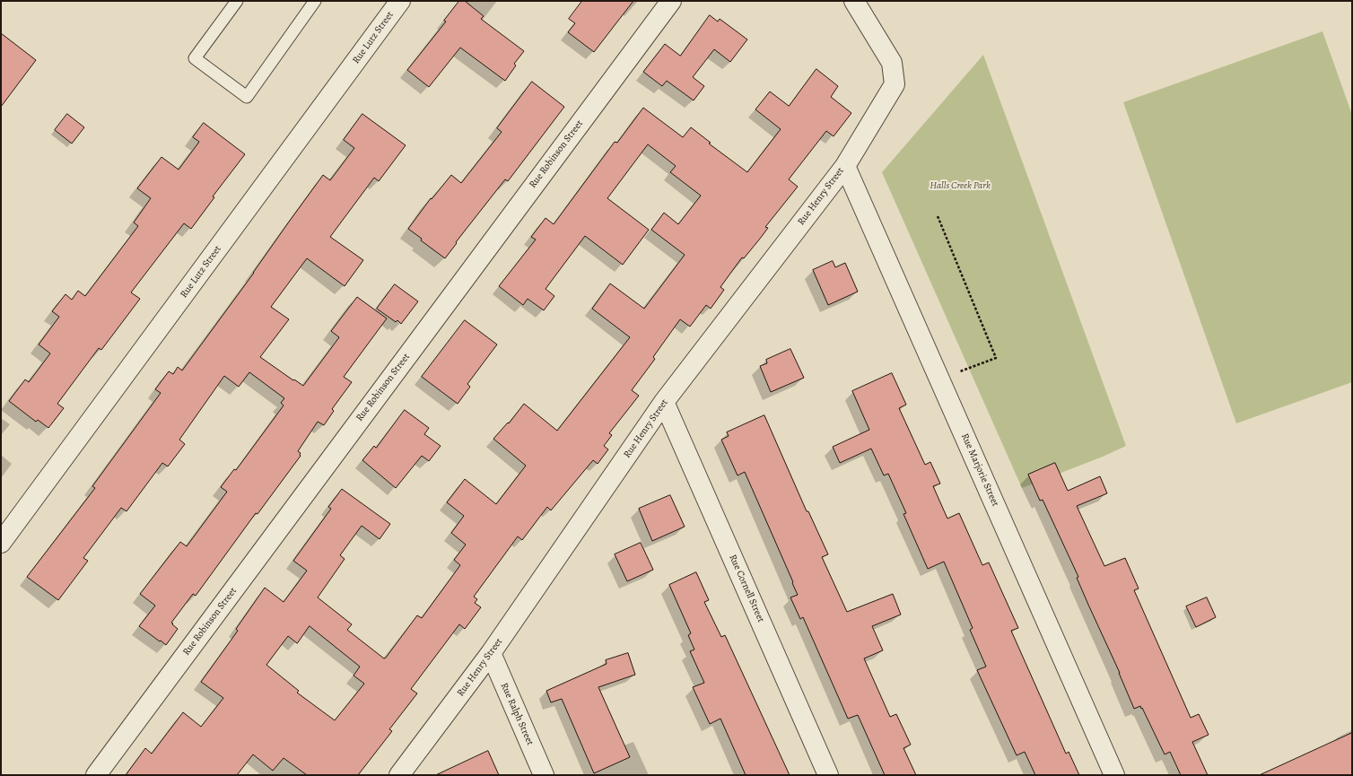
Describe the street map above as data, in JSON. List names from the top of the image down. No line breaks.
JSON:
{"streets":{"street":["Rue Lutz Street","Rue Robinson Street","Rue Henry Street","Rue Marjorie Street","Rue Cornell Street","Rue Ralph Street"]},"crossings":[["Rue Henry Street","Rue Marjorie Street"],["Rue Henry Street","Rue Cornell Street"],["Rue Henry Street","Rue Ralph Street"]],"parks":["Halls Creek Park"]}
